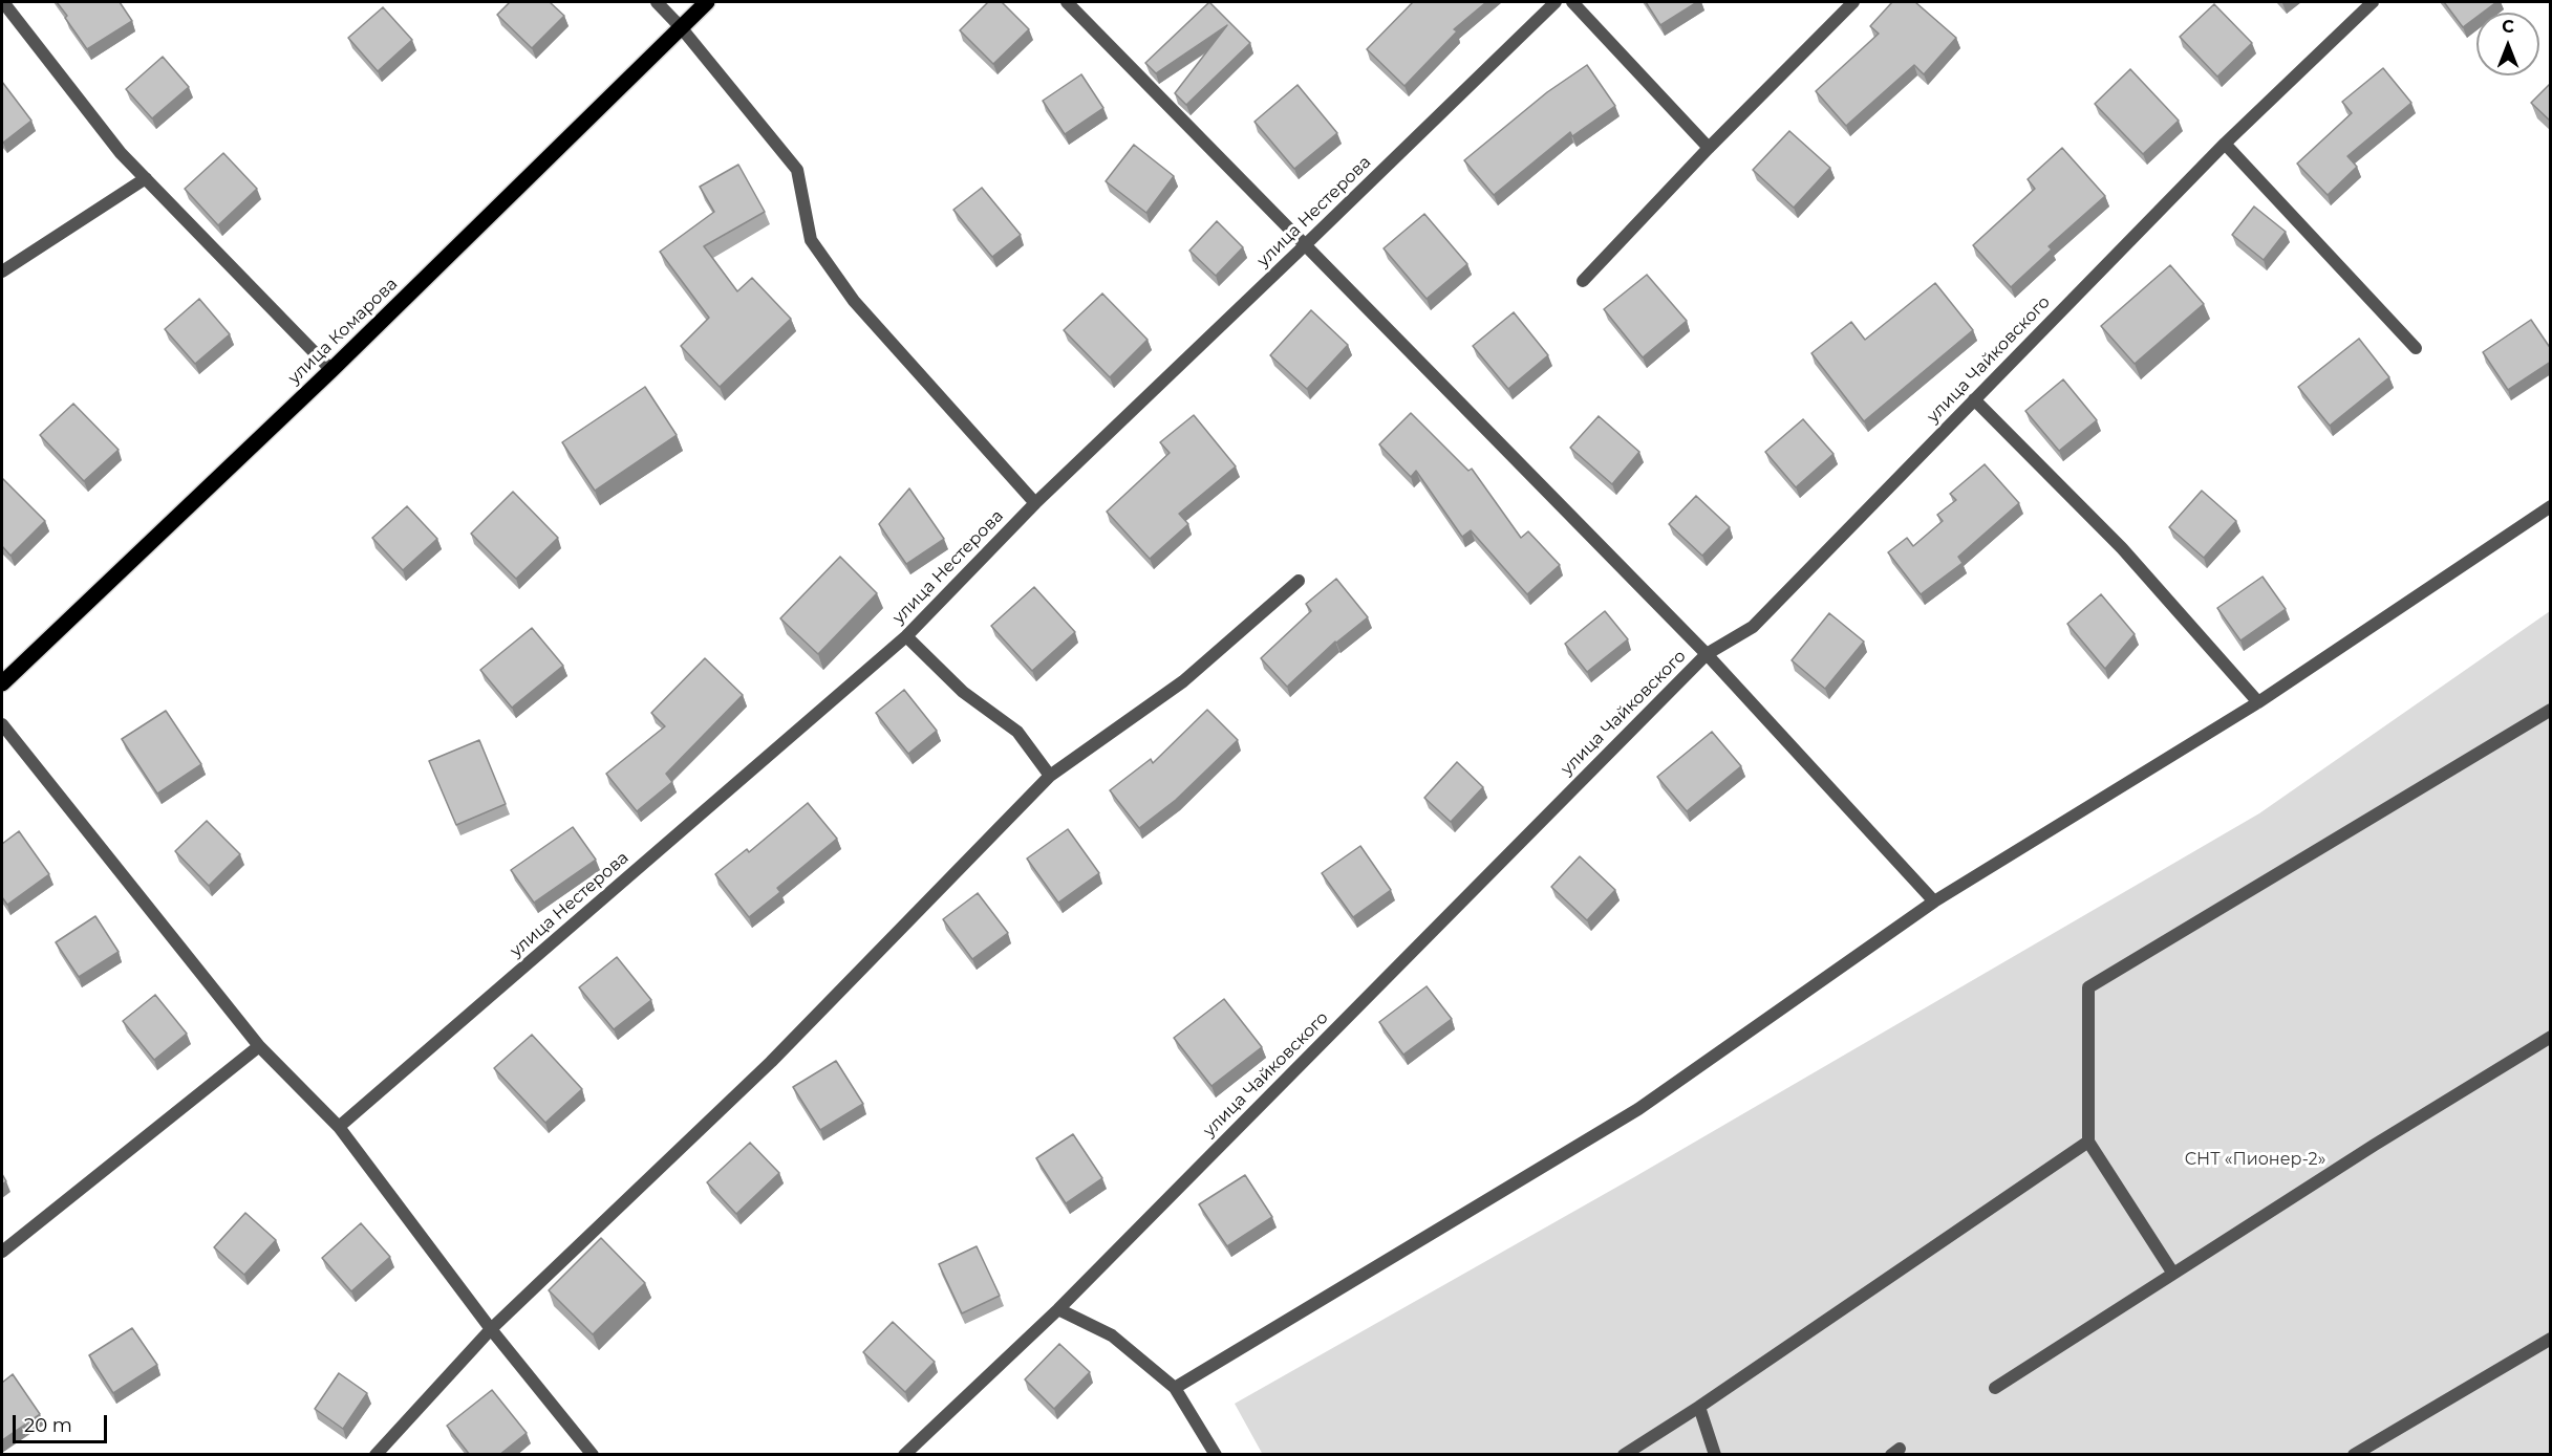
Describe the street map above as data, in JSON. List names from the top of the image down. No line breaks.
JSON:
{"streets":{"main road":["улица Комарова"],"street":["улица Нестерова","улица Чайковского"]},"parks":["СНТ «Пионер-2»"],"scale_bar":"20 m","north":"top"}
